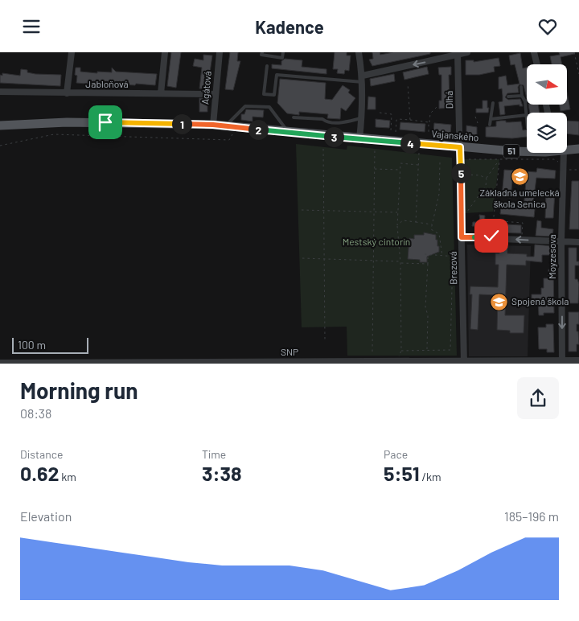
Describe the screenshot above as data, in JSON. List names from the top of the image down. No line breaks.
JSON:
{"streets":{"main road":["Vajanského","51"],"street":["Jabloňová","Agátová","Dlhá","Moyzesova","Brezová","SNP"]},"crossings":[["Jabloňová","Agátová"],["Agátová","51"],["Dlhá","Vajanského"],["Dlhá","Brezová"],["Vajanského","51"],["Vajanského","Brezová"],["Moyzesova","SNP"],["Brezová","SNP"]],"one_way":["Moyzesova"],"parks":["Mestský cintorín"],"places":{"school or university":["Základná umelecká škola Senica","Spojená škola"]},"scale_bar":"100 m","north":"right","page":{"header":"Kadence","pins":["1","2","3","4","5"],"scale":"100 m","heading":["Morning run","08:38"],"stats":[["Distance","0.62 km"],["Time","3:38"],["Pace","5:51 /km"]],"chart":["Elevation","185–196 m"]}}
